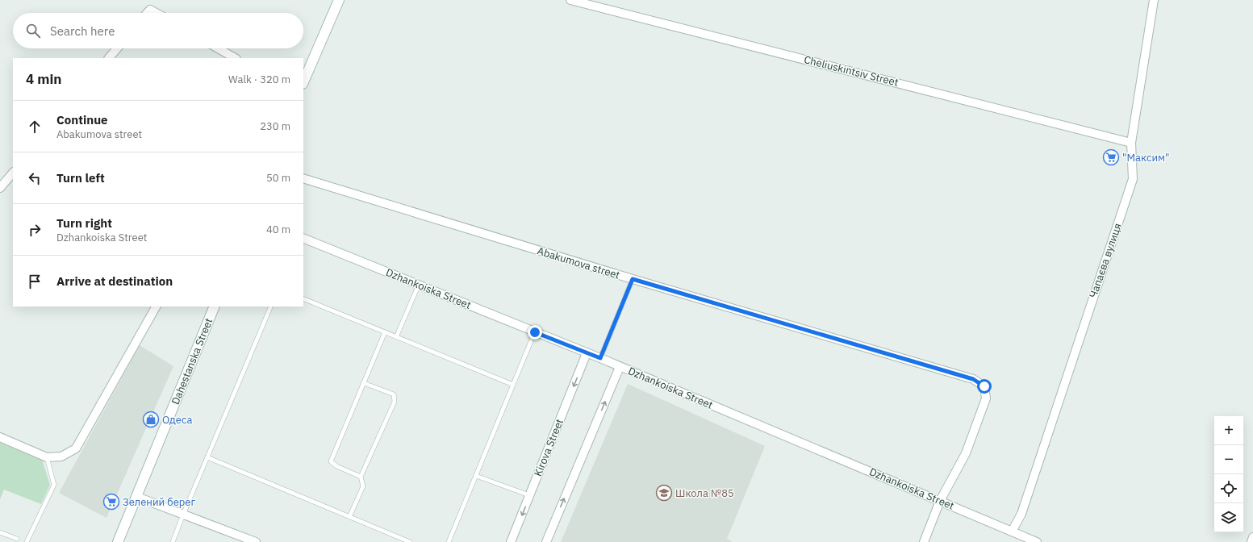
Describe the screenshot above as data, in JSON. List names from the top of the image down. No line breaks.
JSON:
{"streets":{"street":["Cheliuskintsiv Street","Чапаєва вулиця","Abakumova street","Dzhankoiska Street","Dahestanska Street","Kirova Street"]},"crossings":[["Cheliuskintsiv Street","Чапаєва вулиця"],["Чапаєва вулиця","Dzhankoiska Street"],["Abakumova street","Dzhankoiska Street"],["Dzhankoiska Street","Kirova Street"]],"places":{"supermarket":["\"Максим\"","Зелений берег"],"shop":["Одеса"],"school or university":["Школа №85"]},"page":{"search":"Search here","heading":["4 min","Walk · 320 m"],"list":[["Continue","Abakumova street","230 m"],["Turn left","50 m"],["Turn right","Dzhankoiska Street","40 m"],"Arrive at destination"],"map_buttons":["+","−"]}}
